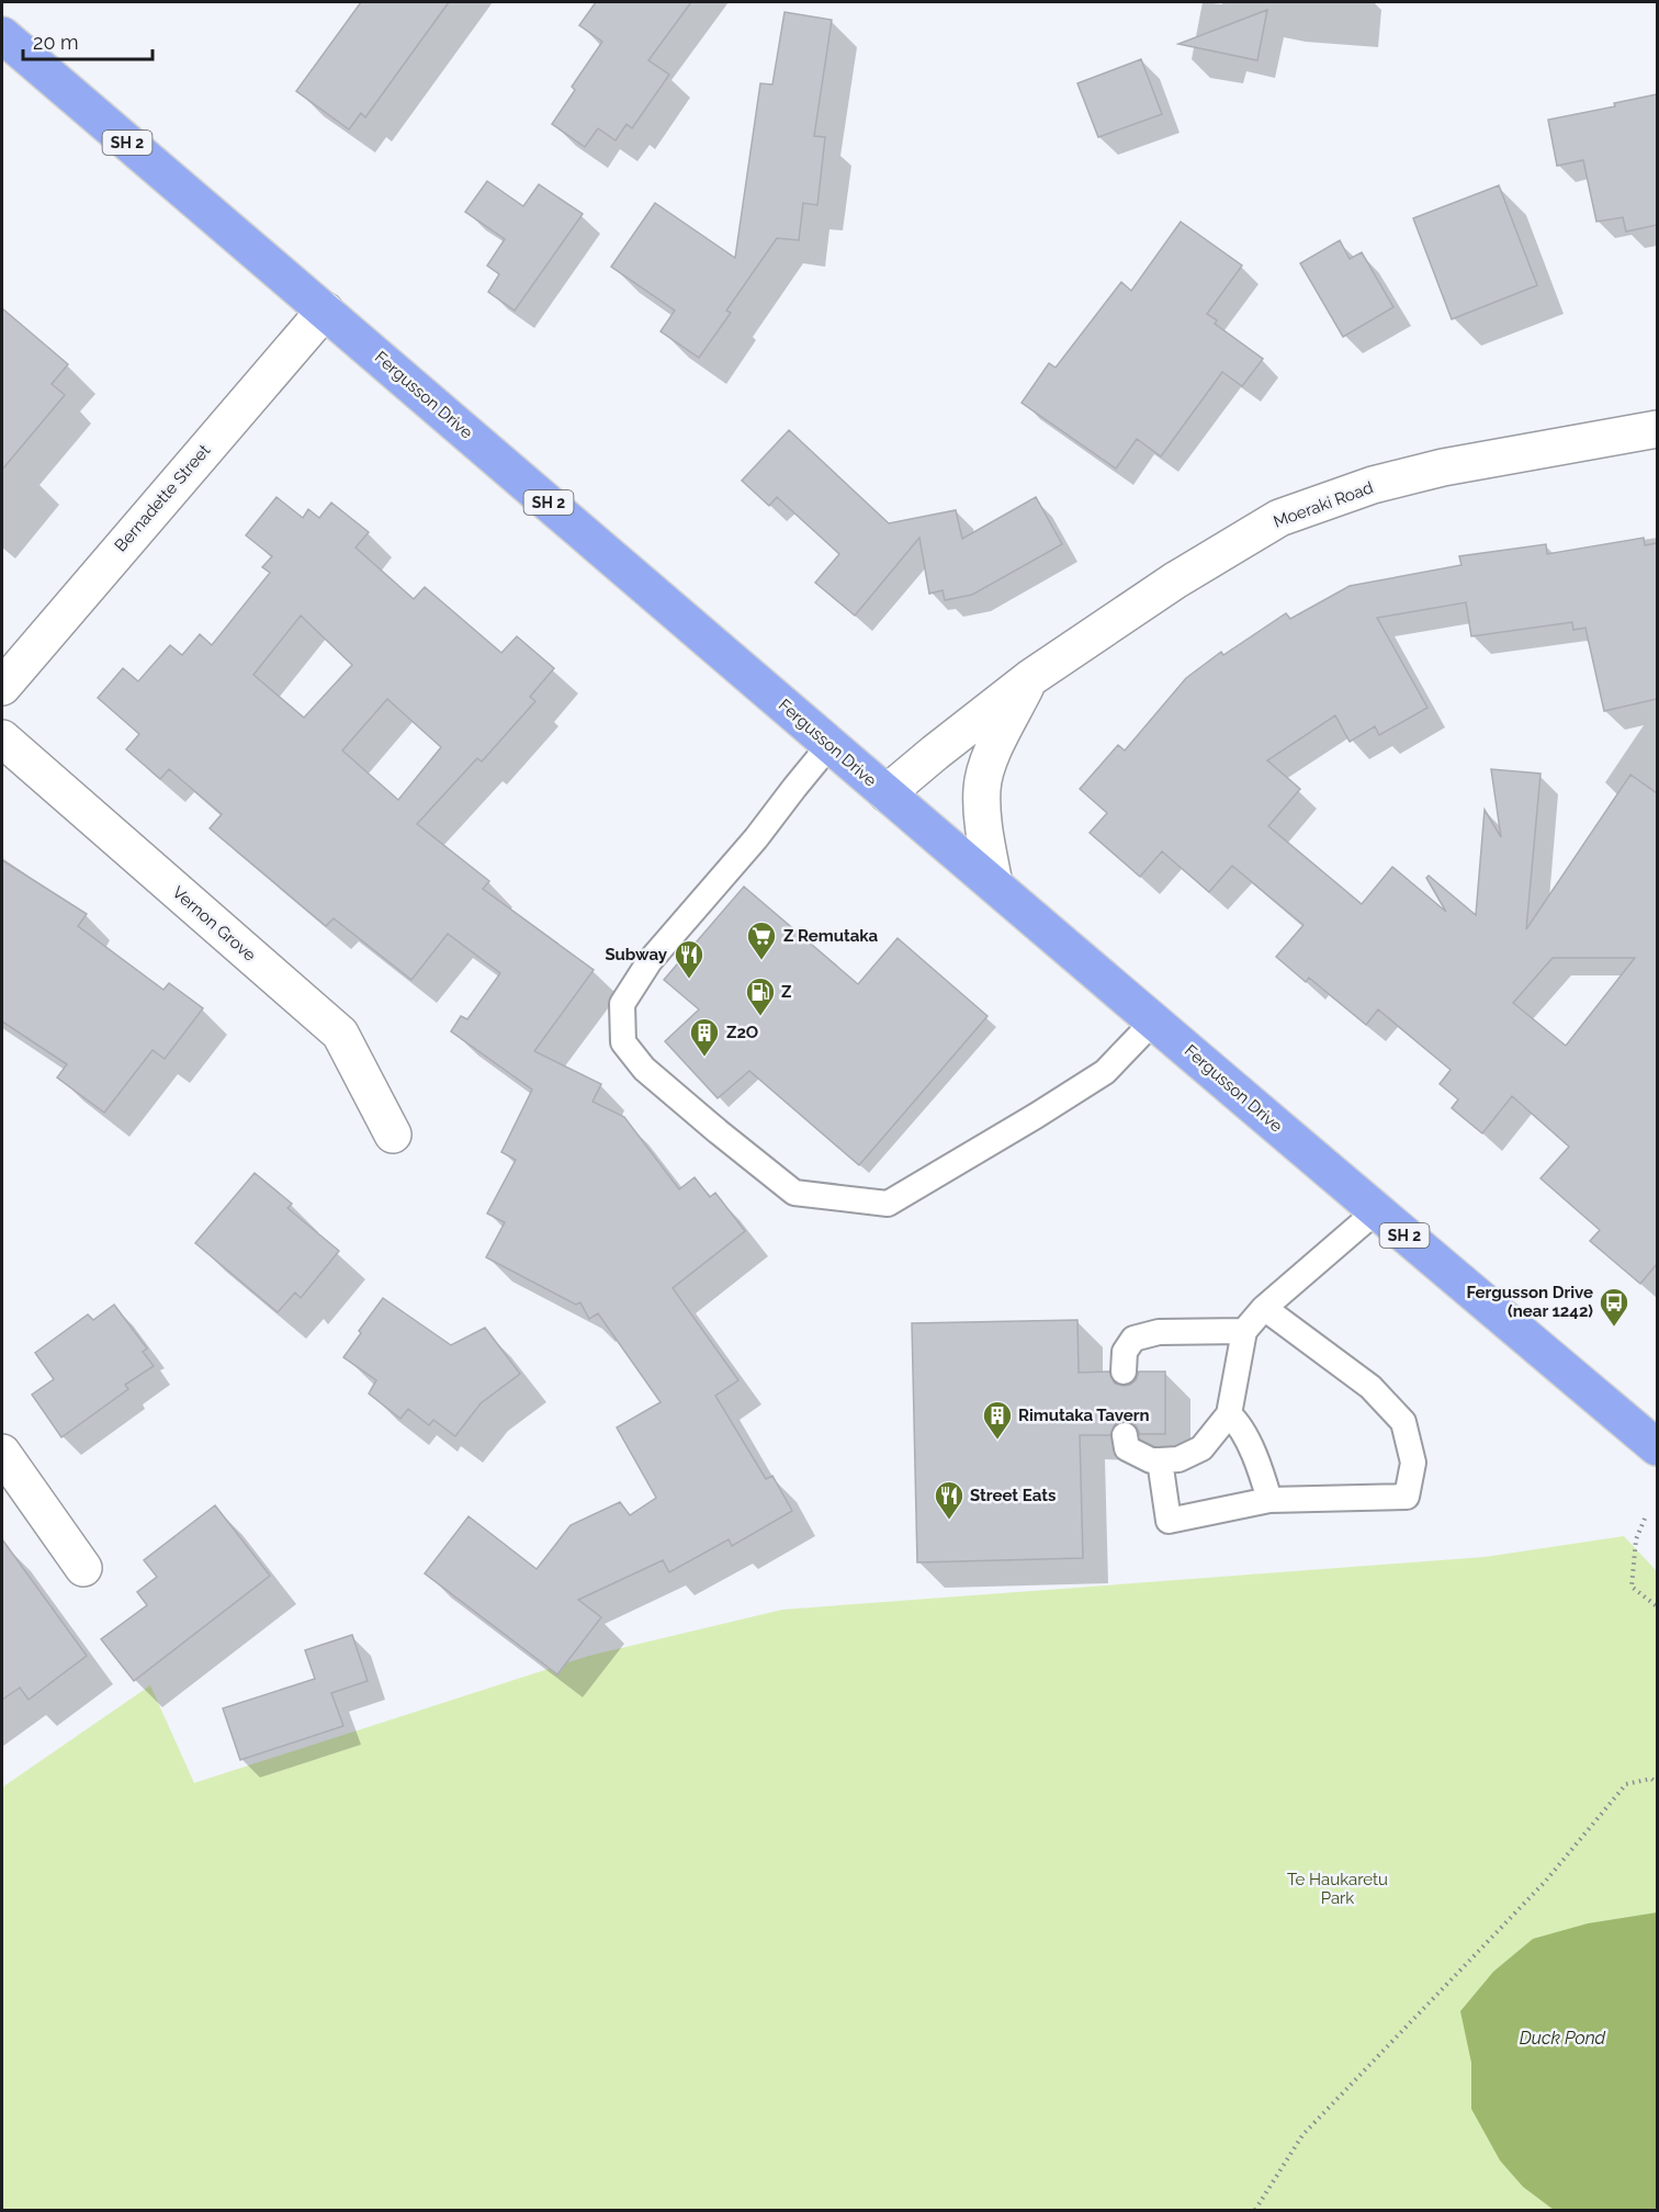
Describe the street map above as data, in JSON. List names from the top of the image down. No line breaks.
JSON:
{"streets":{"highway":["SH 2","Fergusson Drive"],"street":["Bernadette Street","Moeraki Road","Vernon Grove"]},"crossings":[["Fergusson Drive","Bernadette Street"],["Fergusson Drive","Moeraki Road"]],"water":["Duck Pond"],"parks":["Te Haukaretu Park"],"places":{"supermarket":["Z Remutaka"],"restaurant":["Subway","Street Eats"],"fuel station":["Z"],"building":["Z2O","Rimutaka Tavern"],"bus stop":["Fergusson Drive (near 1242)"]},"scale_bar":"20 m"}
